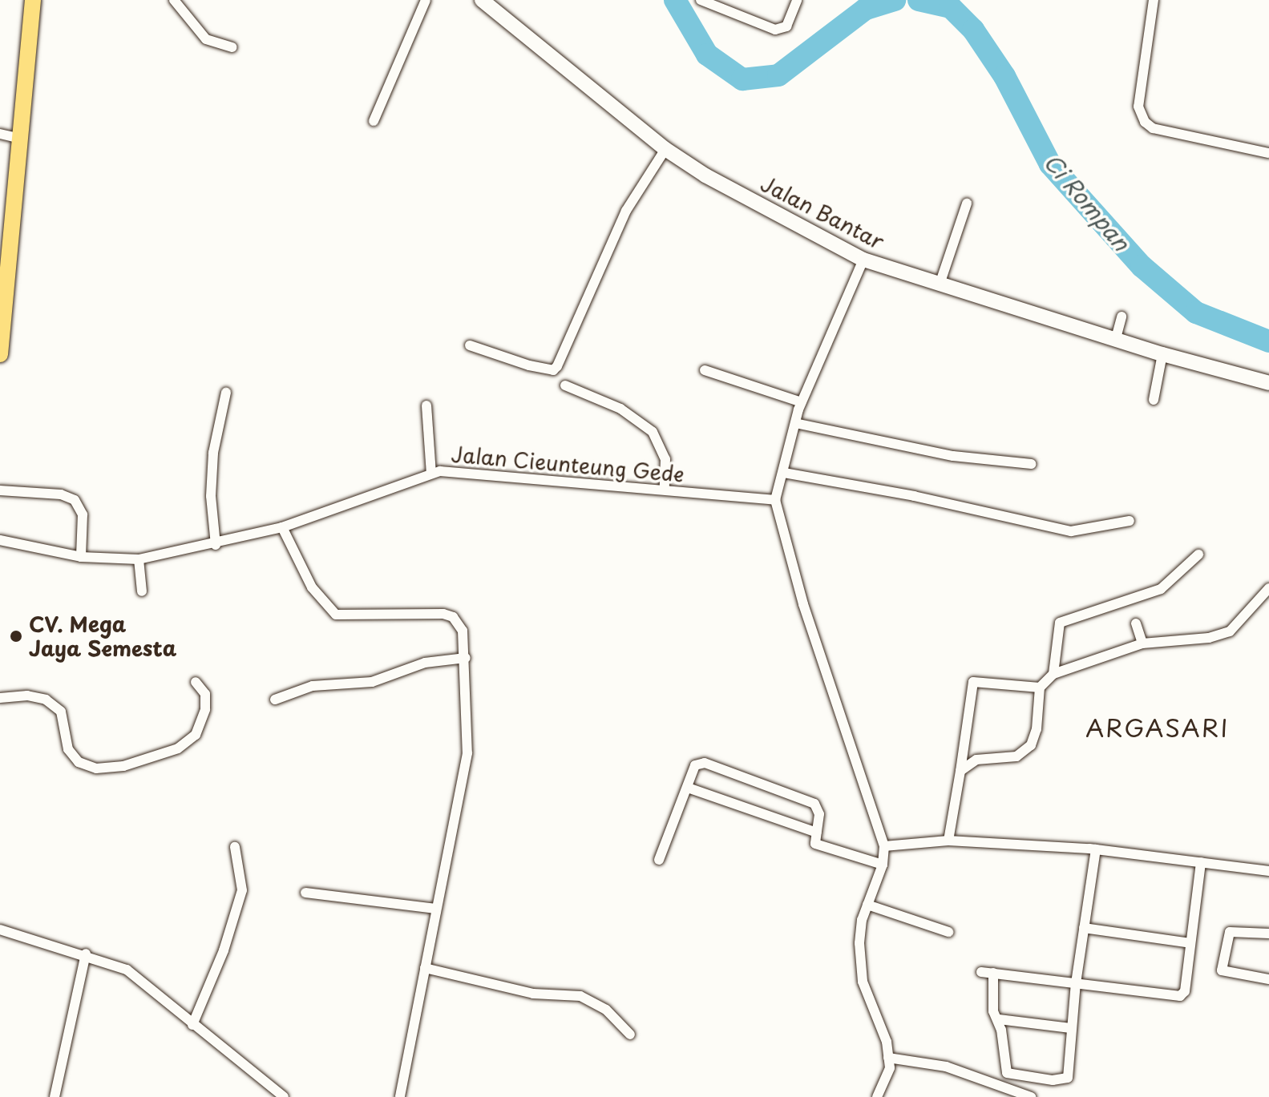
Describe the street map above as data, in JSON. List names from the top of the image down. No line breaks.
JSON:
{"streets":{"street":["Jalan Bantar","Jalan Cieunteung Gede"]},"districts":["ARGASARI"],"water":["Ci Rompan"],"places":["CV. Mega Jaya Semesta"]}
